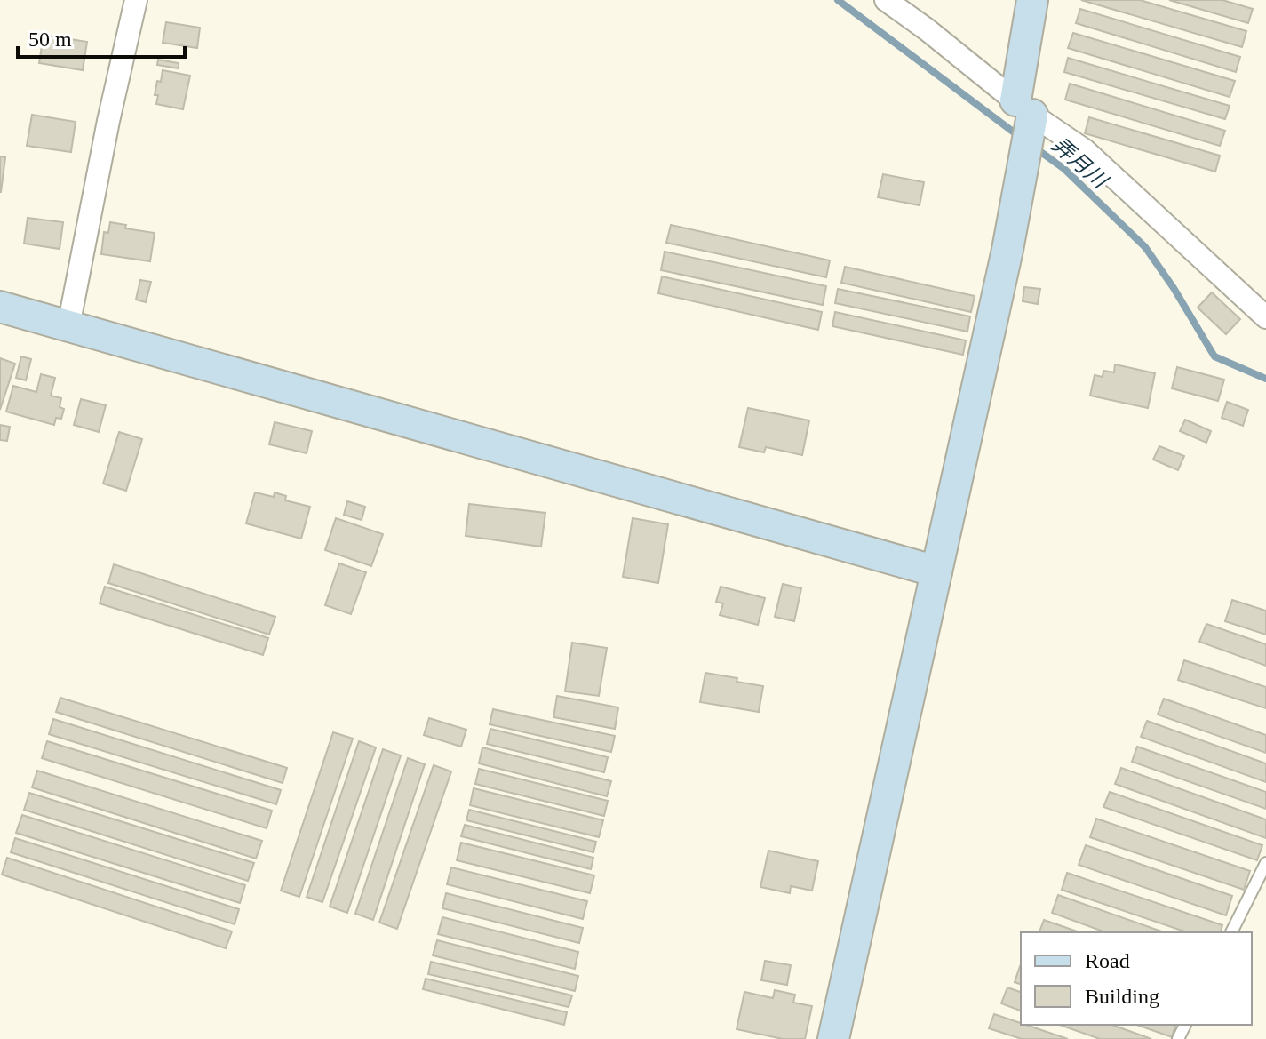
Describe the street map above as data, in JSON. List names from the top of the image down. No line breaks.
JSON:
{"water":["弄月川"],"legend":["Road","Building"],"scale_bar":"50 m"}
